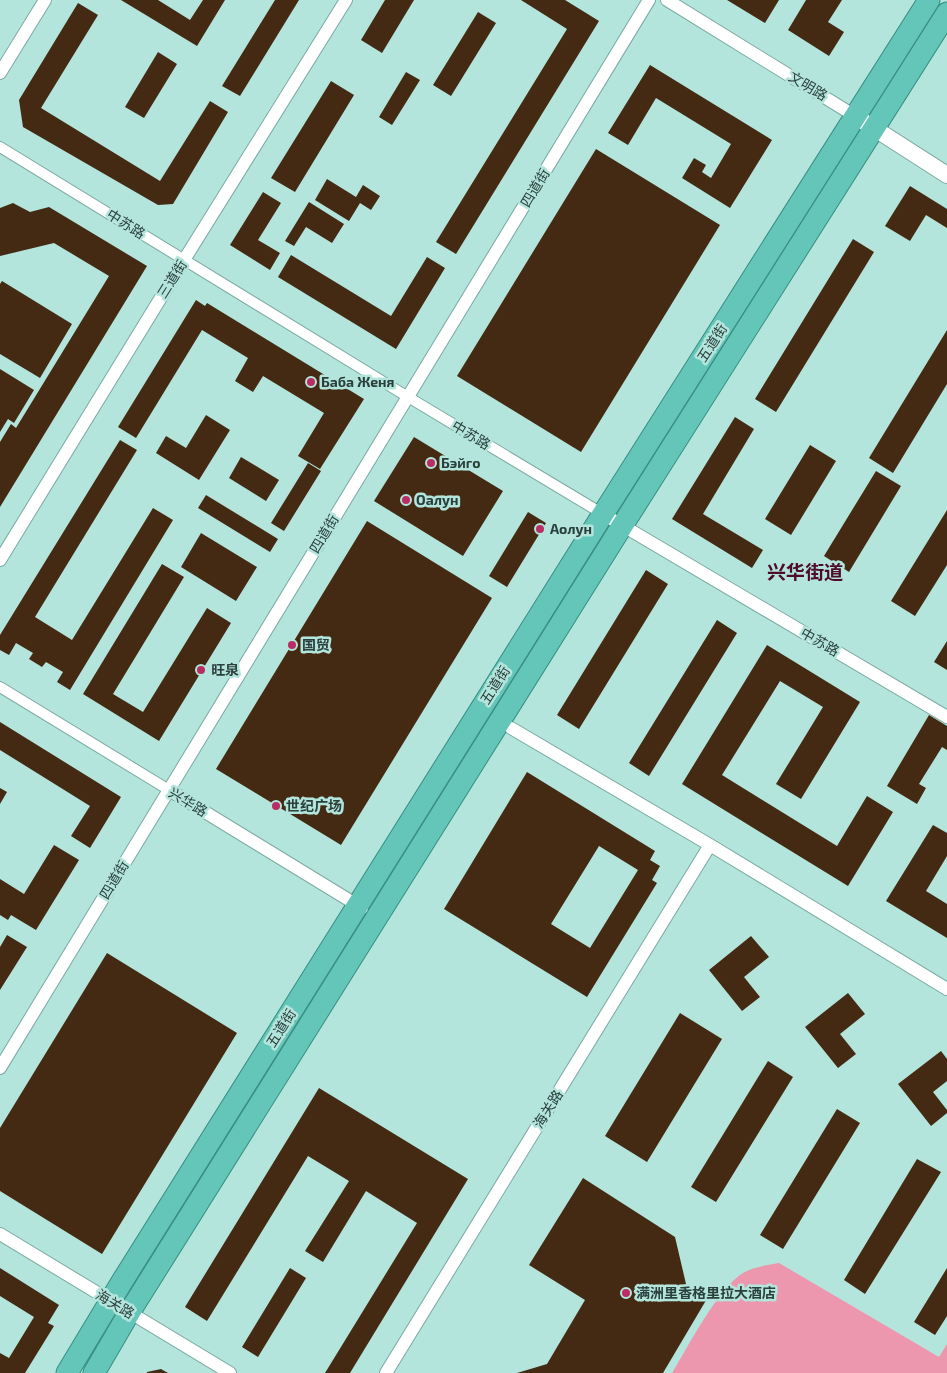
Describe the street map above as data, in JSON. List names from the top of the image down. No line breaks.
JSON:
{"streets":{"highway":["五道街"],"street":["文明路","四道街","中苏路","三道街","兴华路","海关路"]},"crossings":[["文明路","五道街"],["四道街","中苏路"],["四道街","兴华路"],["中苏路","三道街"],["中苏路","五道街"],["五道街","兴华路"],["五道街","海关路"]],"districts":["兴华街道"],"places":["Баба Женя","Бэйго","Оалун","Аолун","国贸","旺泉","世纪广场","满洲里香格里拉大酒店"]}
